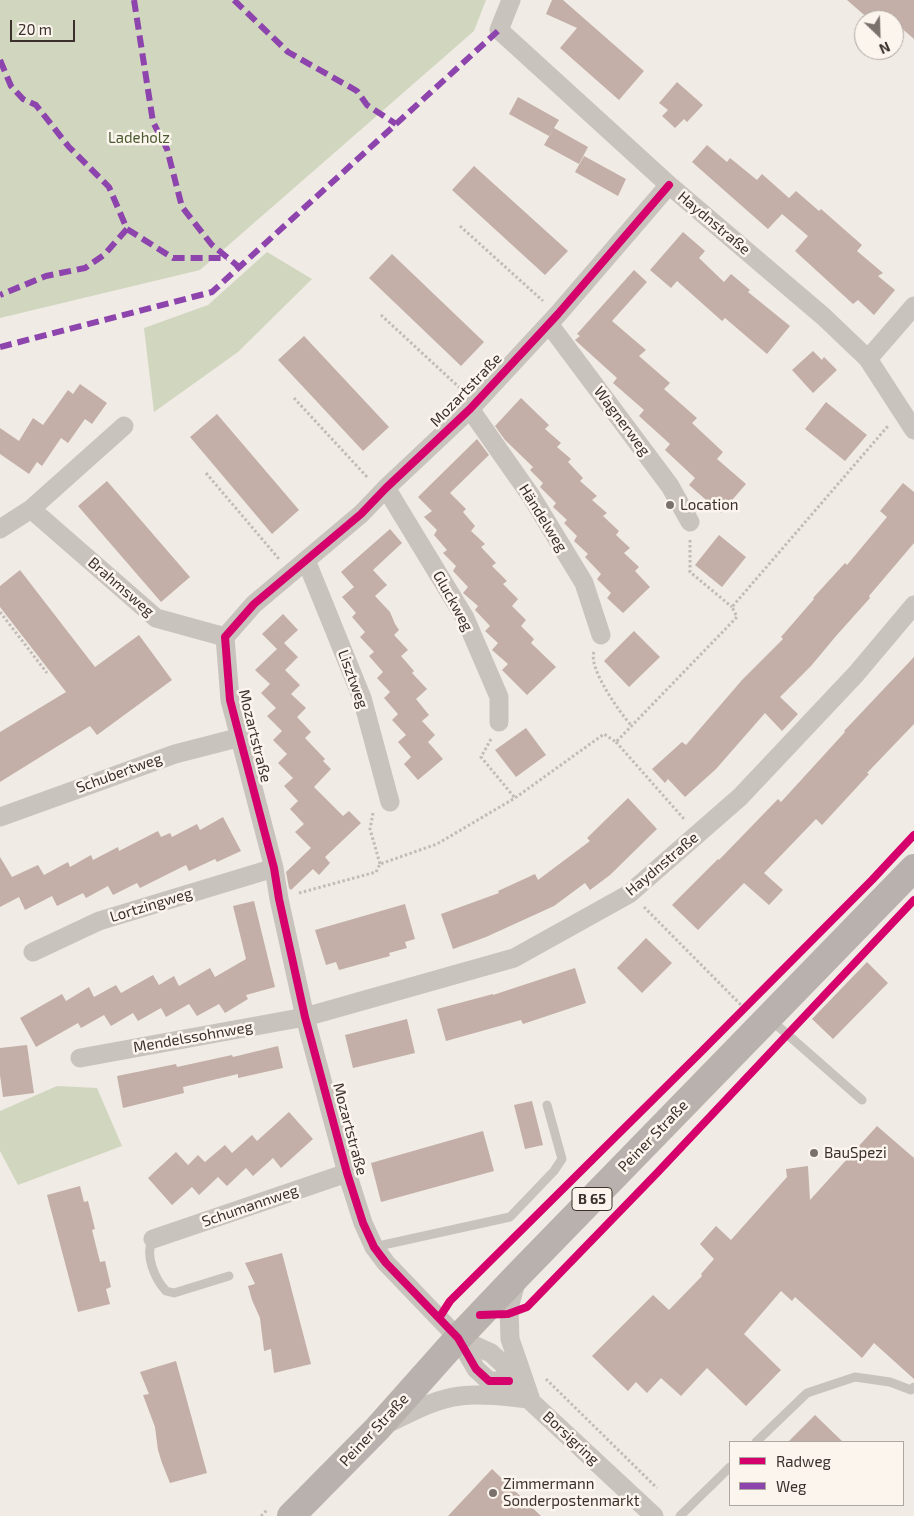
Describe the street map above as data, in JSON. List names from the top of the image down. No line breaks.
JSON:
{"streets":{"main road":["Peiner Straße","B 65"],"street":["Haydnstraße","Mozartstraße","Wagnerweg","Händelweg","Brahmsweg","Gluckweg","Lisztweg","Schubertweg","Lortzingweg","Mendelssohnweg","Schumannweg","Borsigring"]},"crossings":[["Haydnstraße","Mozartstraße"],["Haydnstraße","Mendelssohnweg"],["Mozartstraße","Wagnerweg"],["Mozartstraße","Händelweg"],["Mozartstraße","Brahmsweg"],["Mozartstraße","Gluckweg"],["Mozartstraße","Lisztweg"],["Mozartstraße","Schubertweg"],["Mozartstraße","Lortzingweg"],["Mozartstraße","Mendelssohnweg"],["Mozartstraße","Peiner Straße"],["Mozartstraße","Schumannweg"],["Mozartstraße","Borsigring"],["Peiner Straße","Borsigring"]],"parks":["Ladeholz"],"places":["Location","BauSpezi","Zimmermann Sonderpostenmarkt"],"legend":["Radweg","Weg"],"scale_bar":"20 m","north":"bottom right"}
